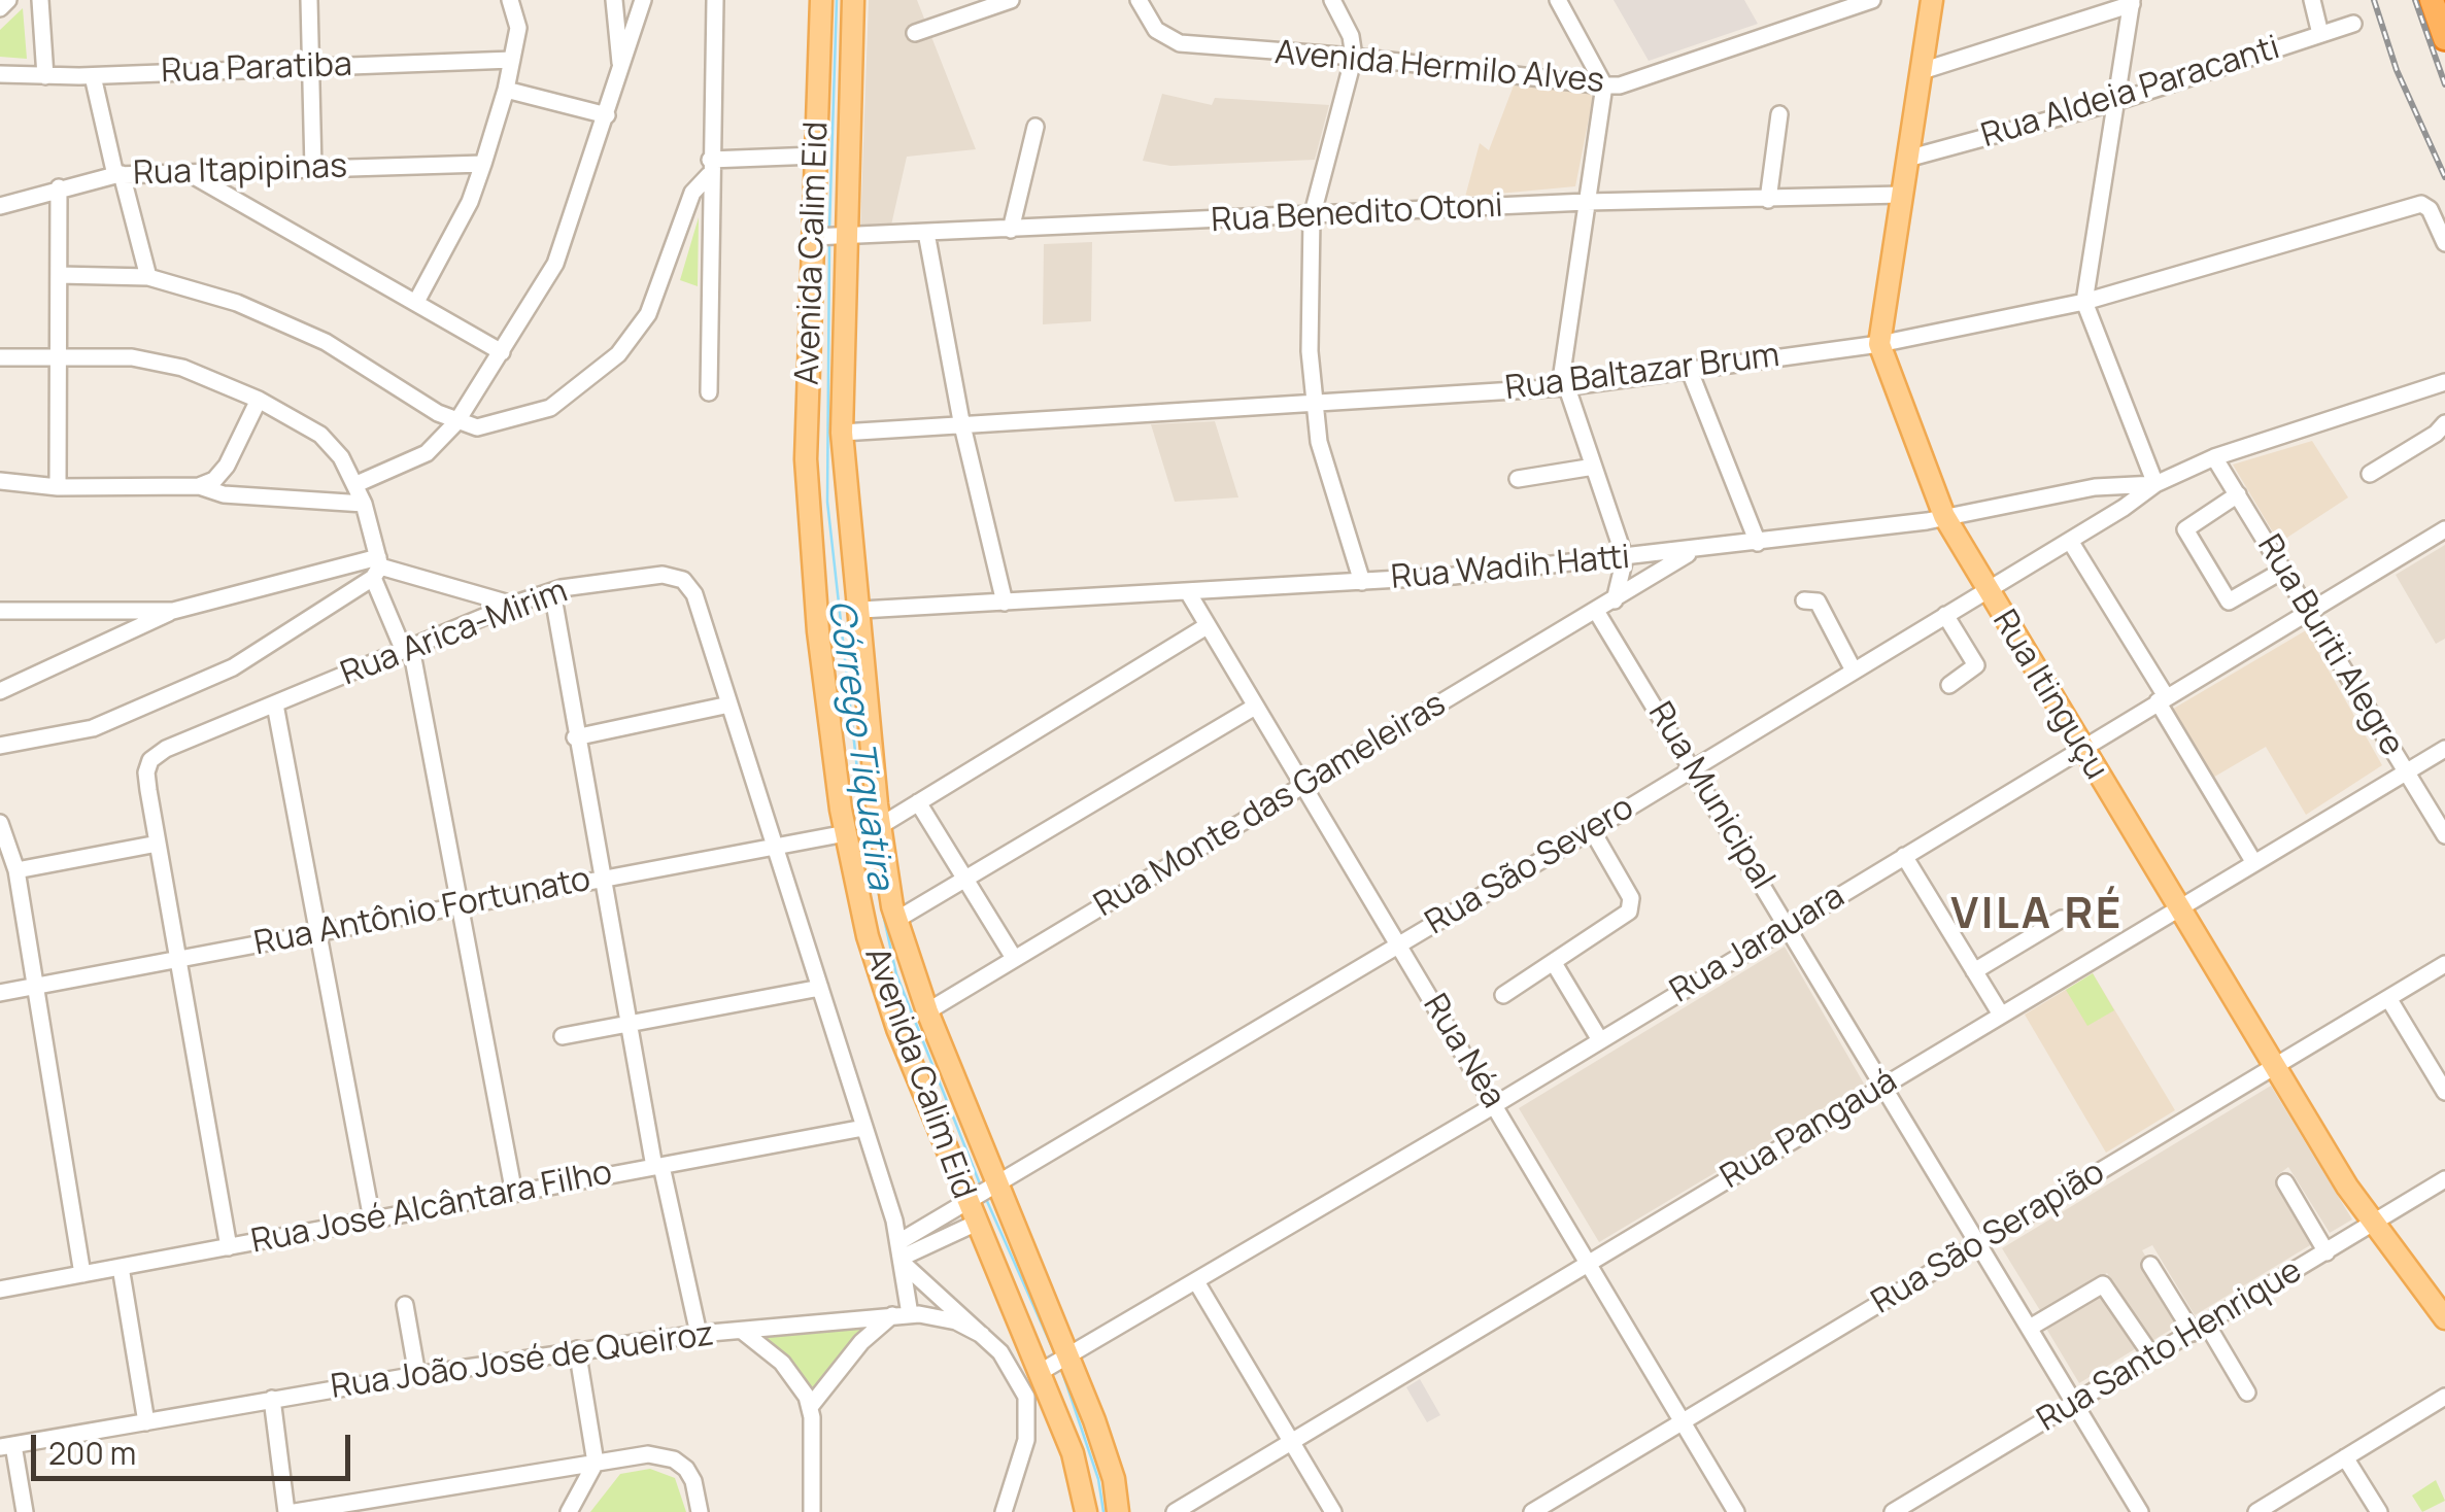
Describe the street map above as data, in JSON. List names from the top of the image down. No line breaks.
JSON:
{"streets":{"main road":["Avenida Calim Eid","Rua Itinguçu"],"street":["Avenida Hermilo Alves","Rua Paratiba","Rua Aldeia Paracanti","Rua Itapipinas","Rua Benedito Otoni","Rua Baltazar Brum","Rua Wadih Hatti","Rua Arica-Mirim","Rua Buriti Alegre","Rua Municipal","Rua Monte das Gameleiras","Rua São Severo","Rua Antônio Fortunato","Rua Jarauara","Rua Néa","Rua Pangauá","Rua José Alcântara Filho","Rua São Serapião","Rua Santo Henrique","Rua João José de Queiroz"]},"crossings":[["Rua Aldeia Paracanti","Rua Itinguçu"],["Rua Benedito Otoni","Avenida Calim Eid"],["Rua Benedito Otoni","Rua Itinguçu"],["Avenida Calim Eid","Rua Baltazar Brum"],["Avenida Calim Eid","Rua Wadih Hatti"],["Avenida Calim Eid","Rua Monte das Gameleiras"],["Avenida Calim Eid","Rua São Severo"],["Avenida Calim Eid","Rua Antônio Fortunato"],["Avenida Calim Eid","Rua Jarauara"],["Rua Baltazar Brum","Rua Itinguçu"],["Rua Wadih Hatti","Rua Itinguçu"],["Rua Wadih Hatti","Rua Monte das Gameleiras"],["Rua Wadih Hatti","Rua São Severo"],["Rua Wadih Hatti","Rua Néa"],["Rua Arica-Mirim","Rua São Severo"],["Rua Arica-Mirim","Rua Antônio Fortunato"],["Rua Arica-Mirim","Rua José Alcântara Filho"],["Rua Arica-Mirim","Rua João José de Queiroz"],["Rua Buriti Alegre","Rua Jarauara"],["Rua Buriti Alegre","Rua Pangauá"],["Rua Itinguçu","Rua São Severo"],["Rua Itinguçu","Rua Jarauara"],["Rua Itinguçu","Rua Pangauá"],["Rua Itinguçu","Rua São Serapião"],["Rua Itinguçu","Rua Santo Henrique"],["Rua Municipal","Rua Monte das Gameleiras"],["Rua Municipal","Rua São Severo"],["Rua Municipal","Rua Jarauara"],["Rua Municipal","Rua Pangauá"],["Rua Municipal","Rua São Serapião"],["Rua Municipal","Rua Santo Henrique"],["Rua Monte das Gameleiras","Rua Néa"],["Rua São Severo","Rua Néa"],["Rua Jarauara","Rua Néa"],["Rua Néa","Rua Pangauá"],["Rua Néa","Rua São Serapião"]],"districts":["VILA RÉ"],"water":["Córrego Tiquatira"],"scale_bar":"200 m"}
